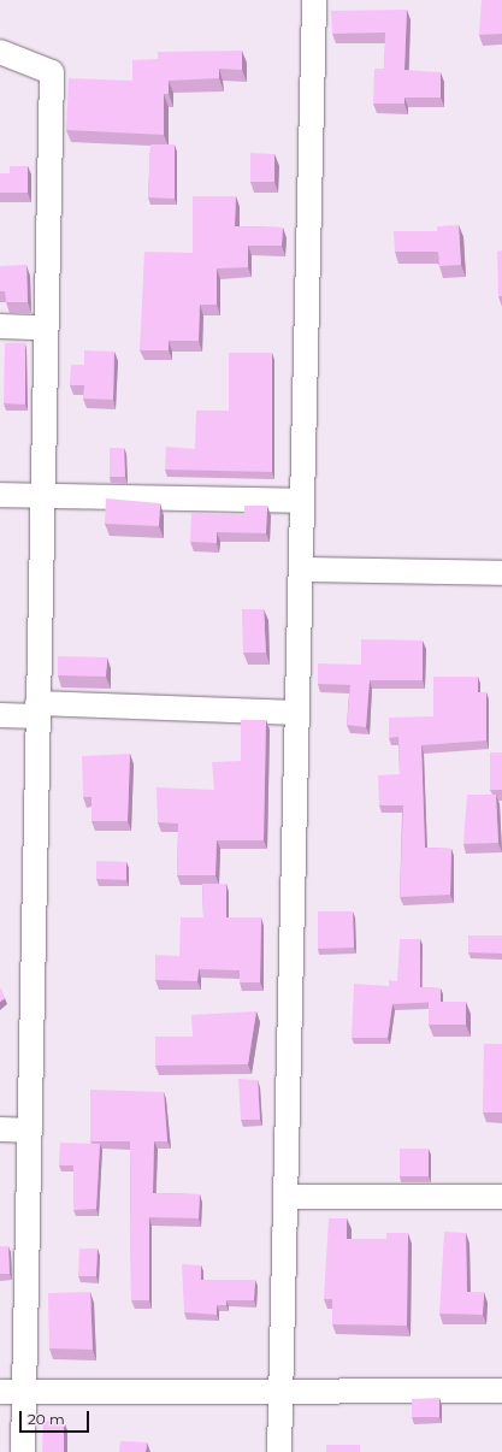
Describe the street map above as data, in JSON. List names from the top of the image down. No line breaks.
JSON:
{"scale_bar":"20 m"}
